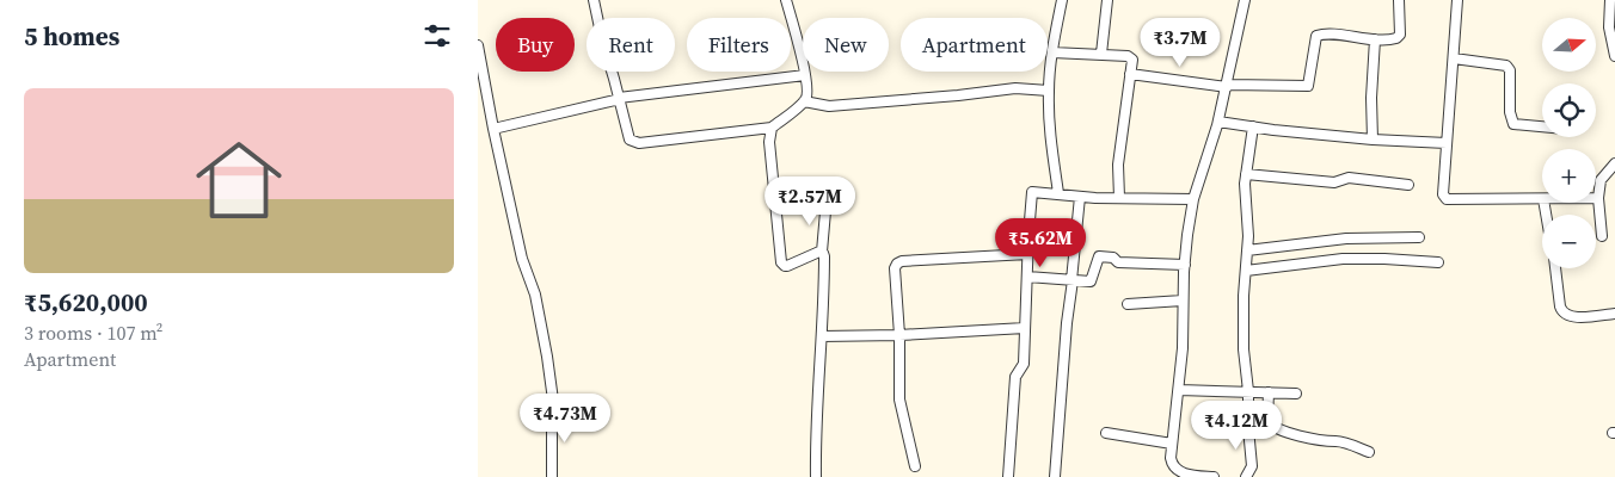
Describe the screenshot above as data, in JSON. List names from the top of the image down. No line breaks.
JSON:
{"north":"right","page":{"heading":"5 homes","map_buttons":["+","−"],"price":["₹3.7M","₹2.57M","₹5.62M","₹4.73M","₹4.12M"],"chip":["Buy","Rent","Filters","New","Apartment"],"list":[{"name":"₹5,620,000","note":"3 rooms · 107 m² · Apartment"}]}}
